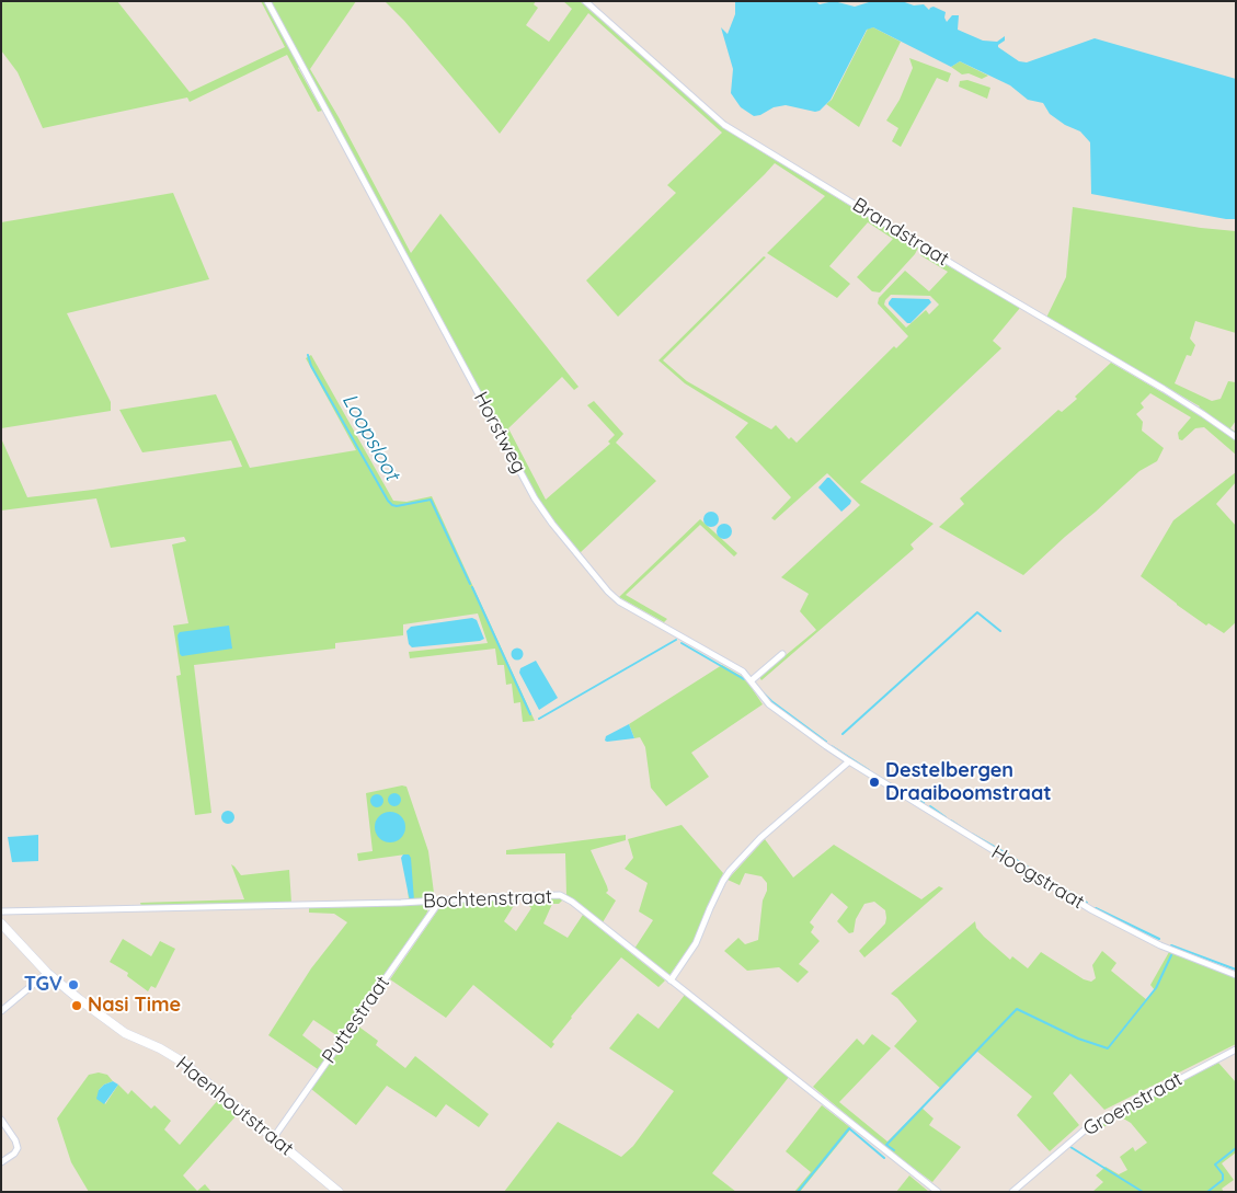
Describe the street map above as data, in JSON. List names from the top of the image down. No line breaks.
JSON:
{"streets":{"street":["Brandstraat","Horstweg","Hoogstraat","Bochtenstraat","Puttestraat","Groenstraat","Haenhoutstraat"]},"crossings":[["Horstweg","Hoogstraat"],["Bochtenstraat","Puttestraat"],["Puttestraat","Haenhoutstraat"]],"water":["Loopsloot"],"places":["Destelbergen Draaiboomstraat","TGV","Nasi Time"]}
